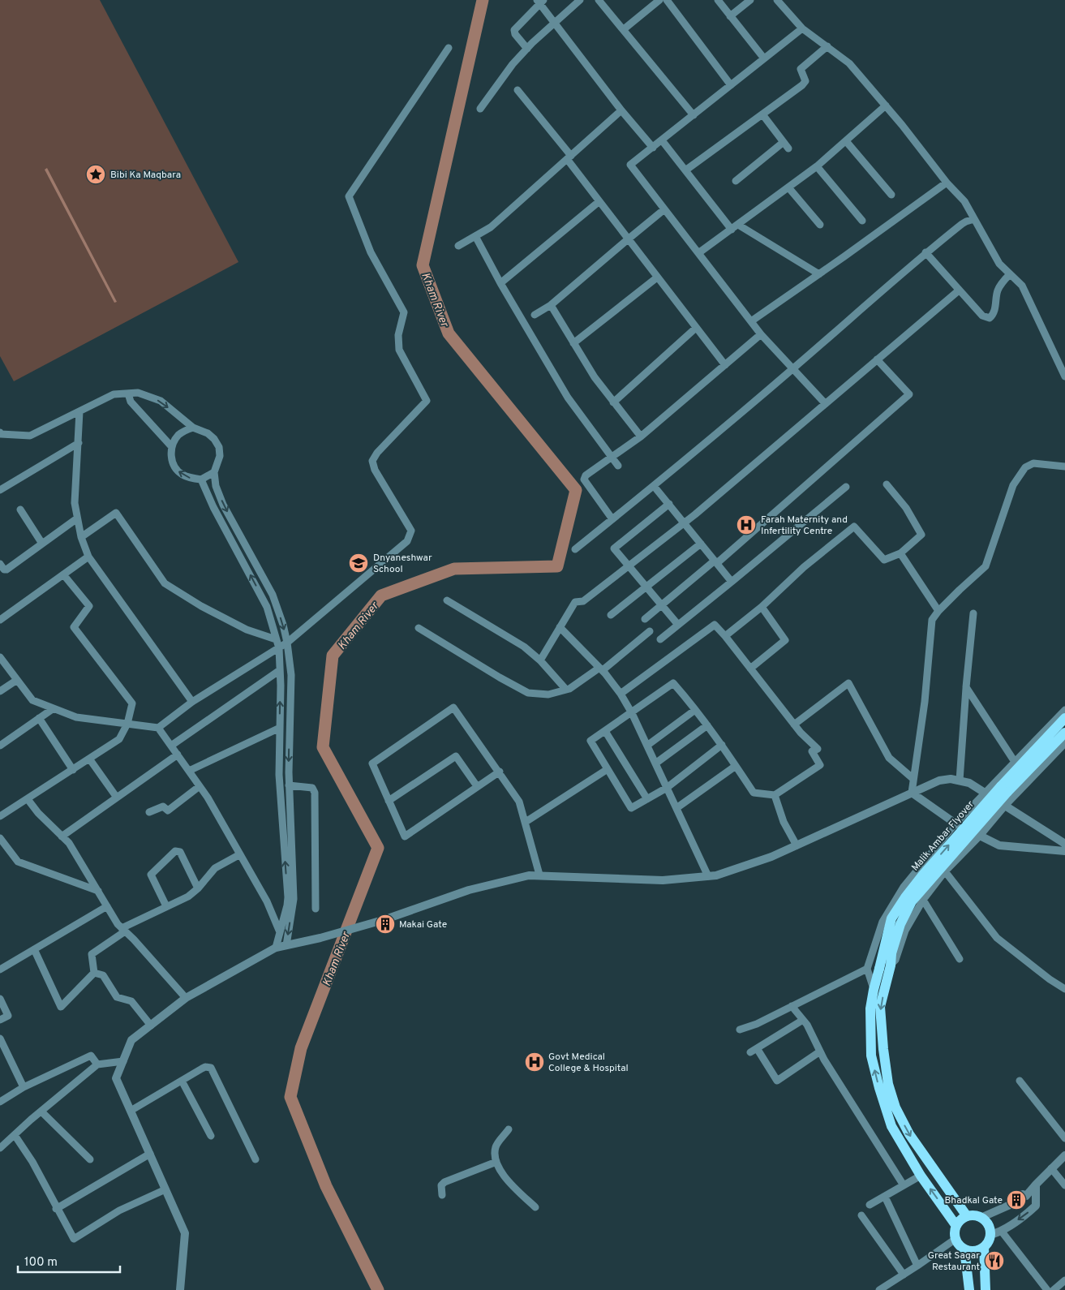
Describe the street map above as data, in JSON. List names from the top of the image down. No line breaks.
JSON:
{"streets":{"main road":["Malik Ambar Flyover"]},"water":["Kham River"],"places":{"place":["Bibi Ka Maqbara"],"hospital":["Farah Maternity and Infertility Centre","Govt Medical College & Hospital"],"school or university":["Dnyaneshwar School"],"building":["Makai Gate","Bhadkal Gate"],"restaurant":["Great Sagar Restaurant"]},"scale_bar":"100 m"}
